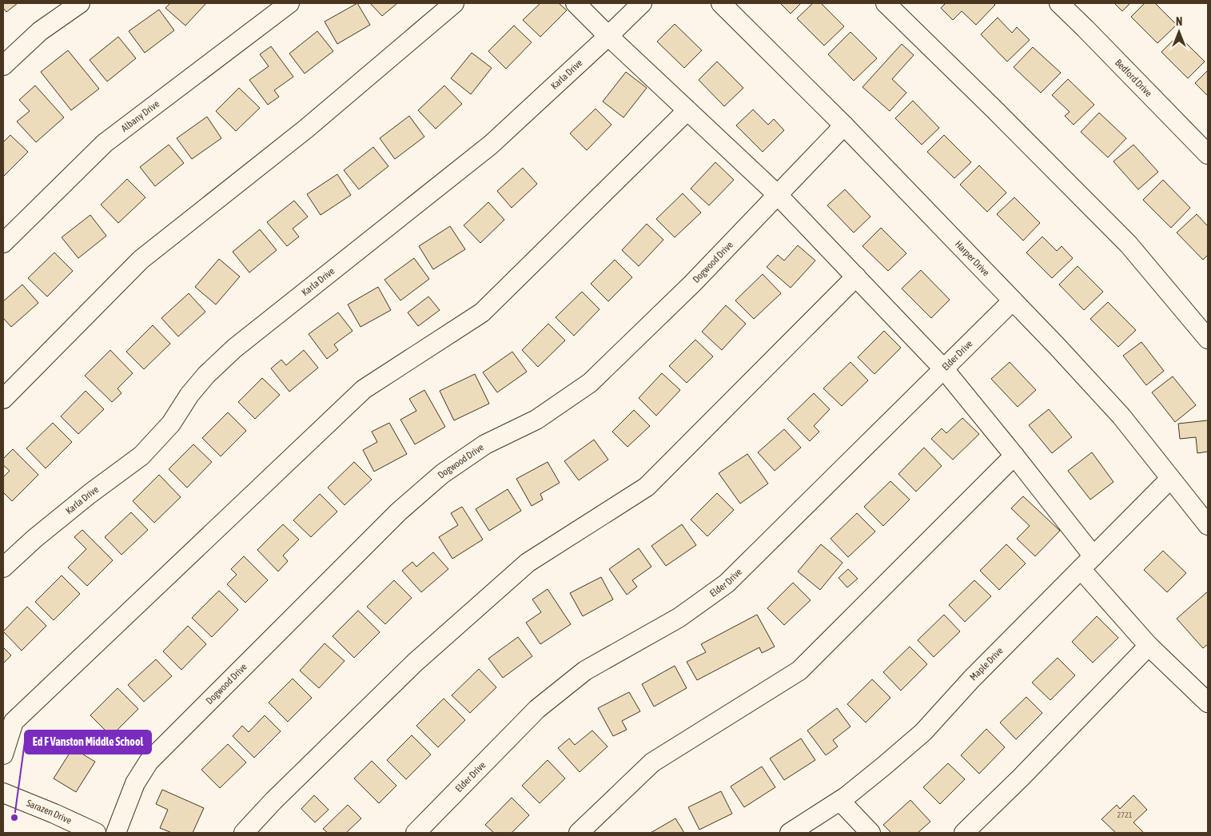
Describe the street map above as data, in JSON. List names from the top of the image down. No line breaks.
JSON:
{"streets":{"street":["Karla Drive","Bedford Drive","Albany Drive","Harper Drive","Dogwood Drive","Elder Drive","Maple Drive","Sarazen Drive"]},"crossings":[["Harper Drive","Dogwood Drive"],["Harper Drive","Elder Drive"],["Harper Drive","Maple Drive"]],"places":["Ed F Vanston Middle School"],"house_numbers":["2721"],"north":"top"}
